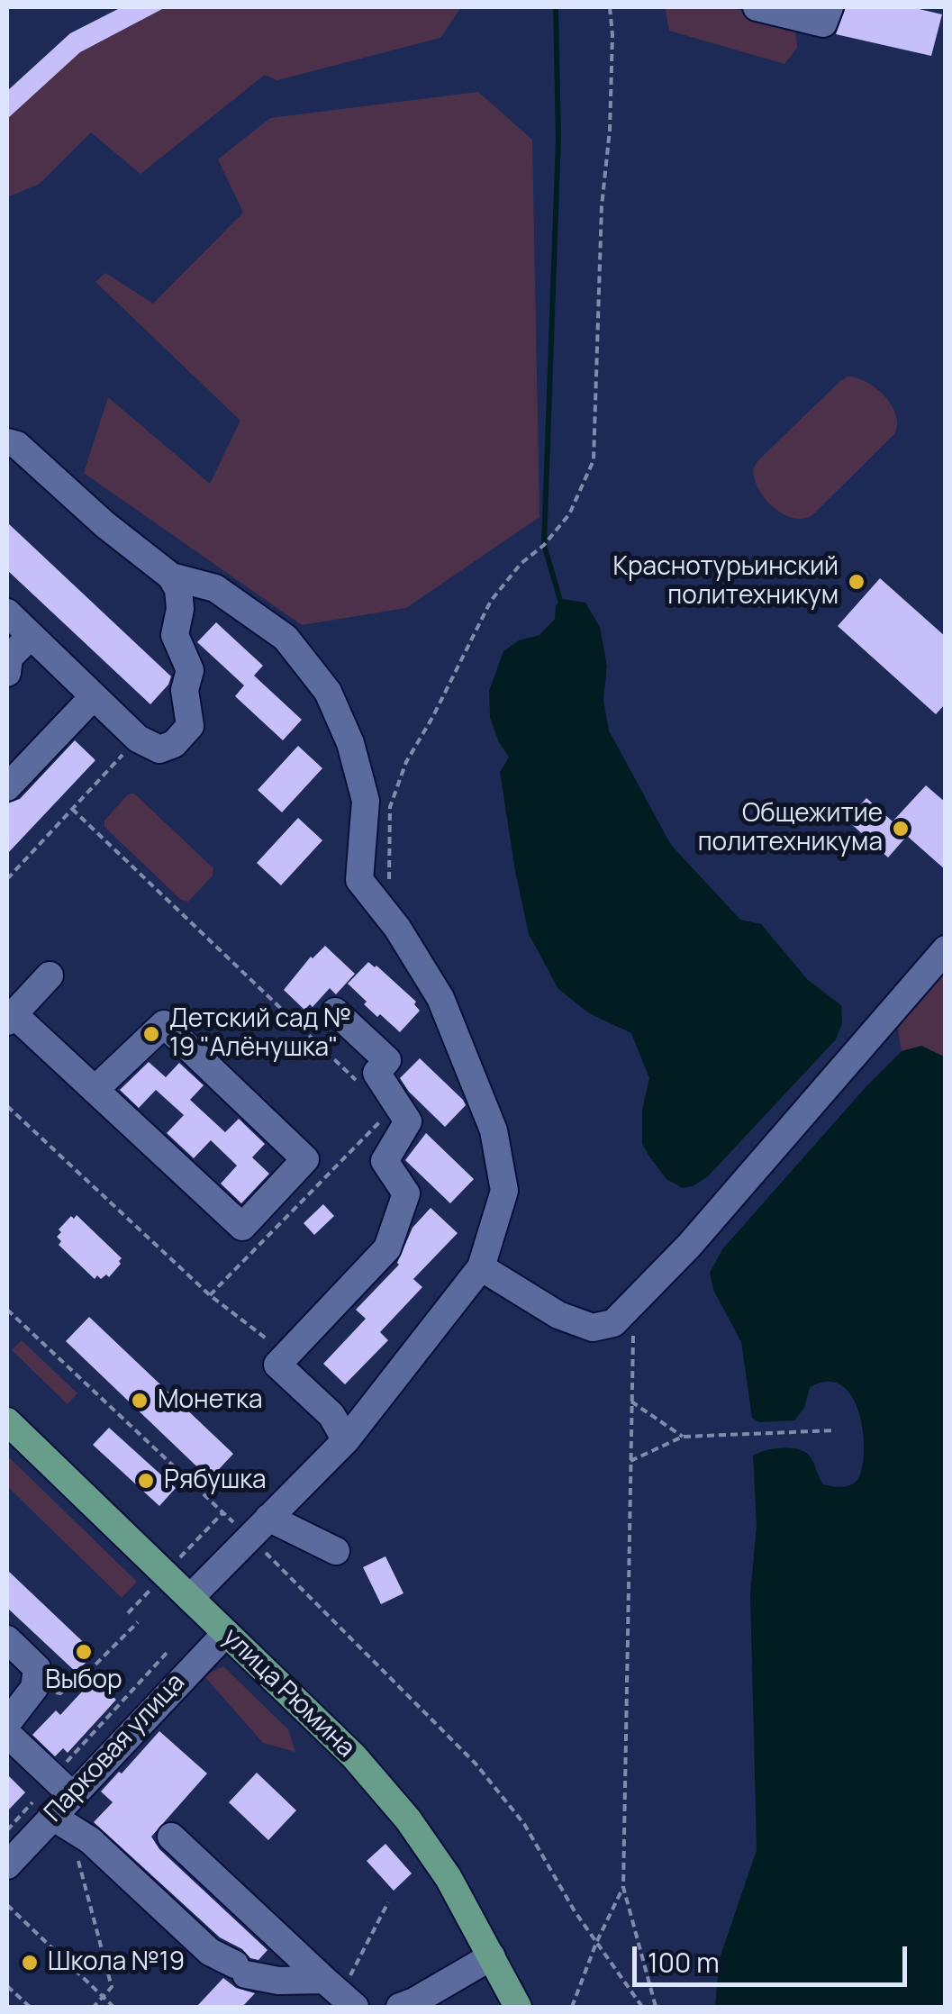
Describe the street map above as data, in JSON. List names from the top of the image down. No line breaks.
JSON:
{"streets":{"main road":["улица Рюмина"],"street":["Парковая улица"]},"crossings":[["улица Рюмина","Парковая улица"]],"places":["Краснотурьинский политехникум","Общежитие политехникума","Детский сад № 19 \"Алёнушка\"","Монетка","Рябушка","Выбор","Школа №19"],"scale_bar":"100 m"}
